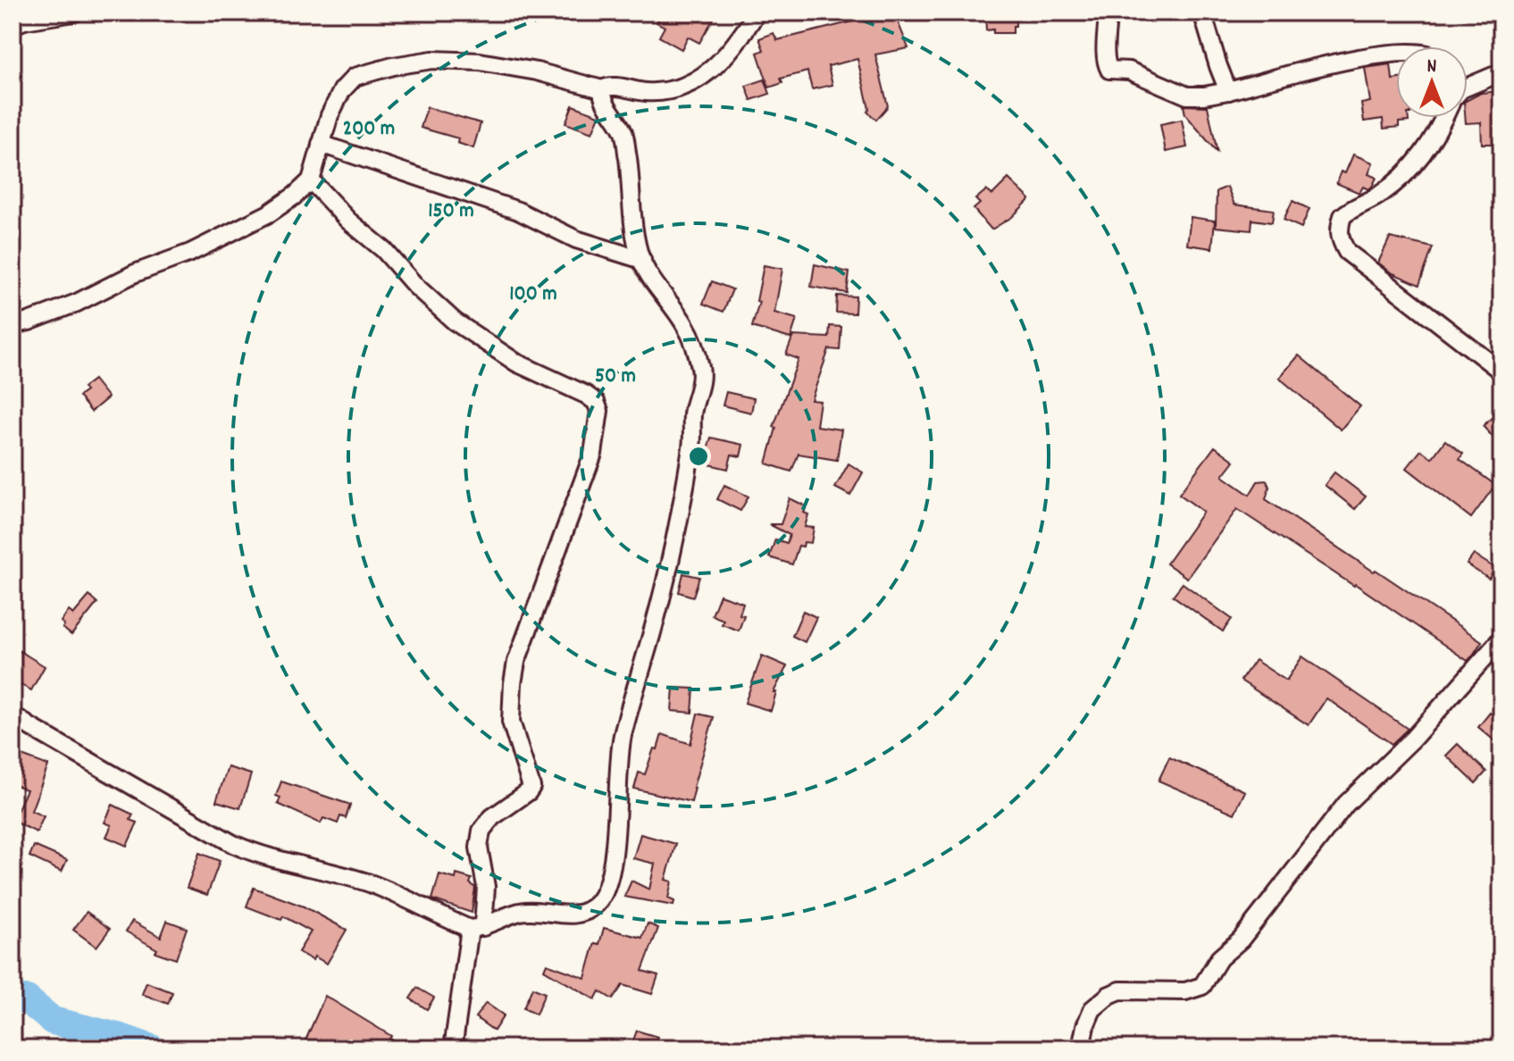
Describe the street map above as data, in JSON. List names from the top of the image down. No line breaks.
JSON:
{"north":"top","rings":["200 m","150 m","100 m","50 m"]}
